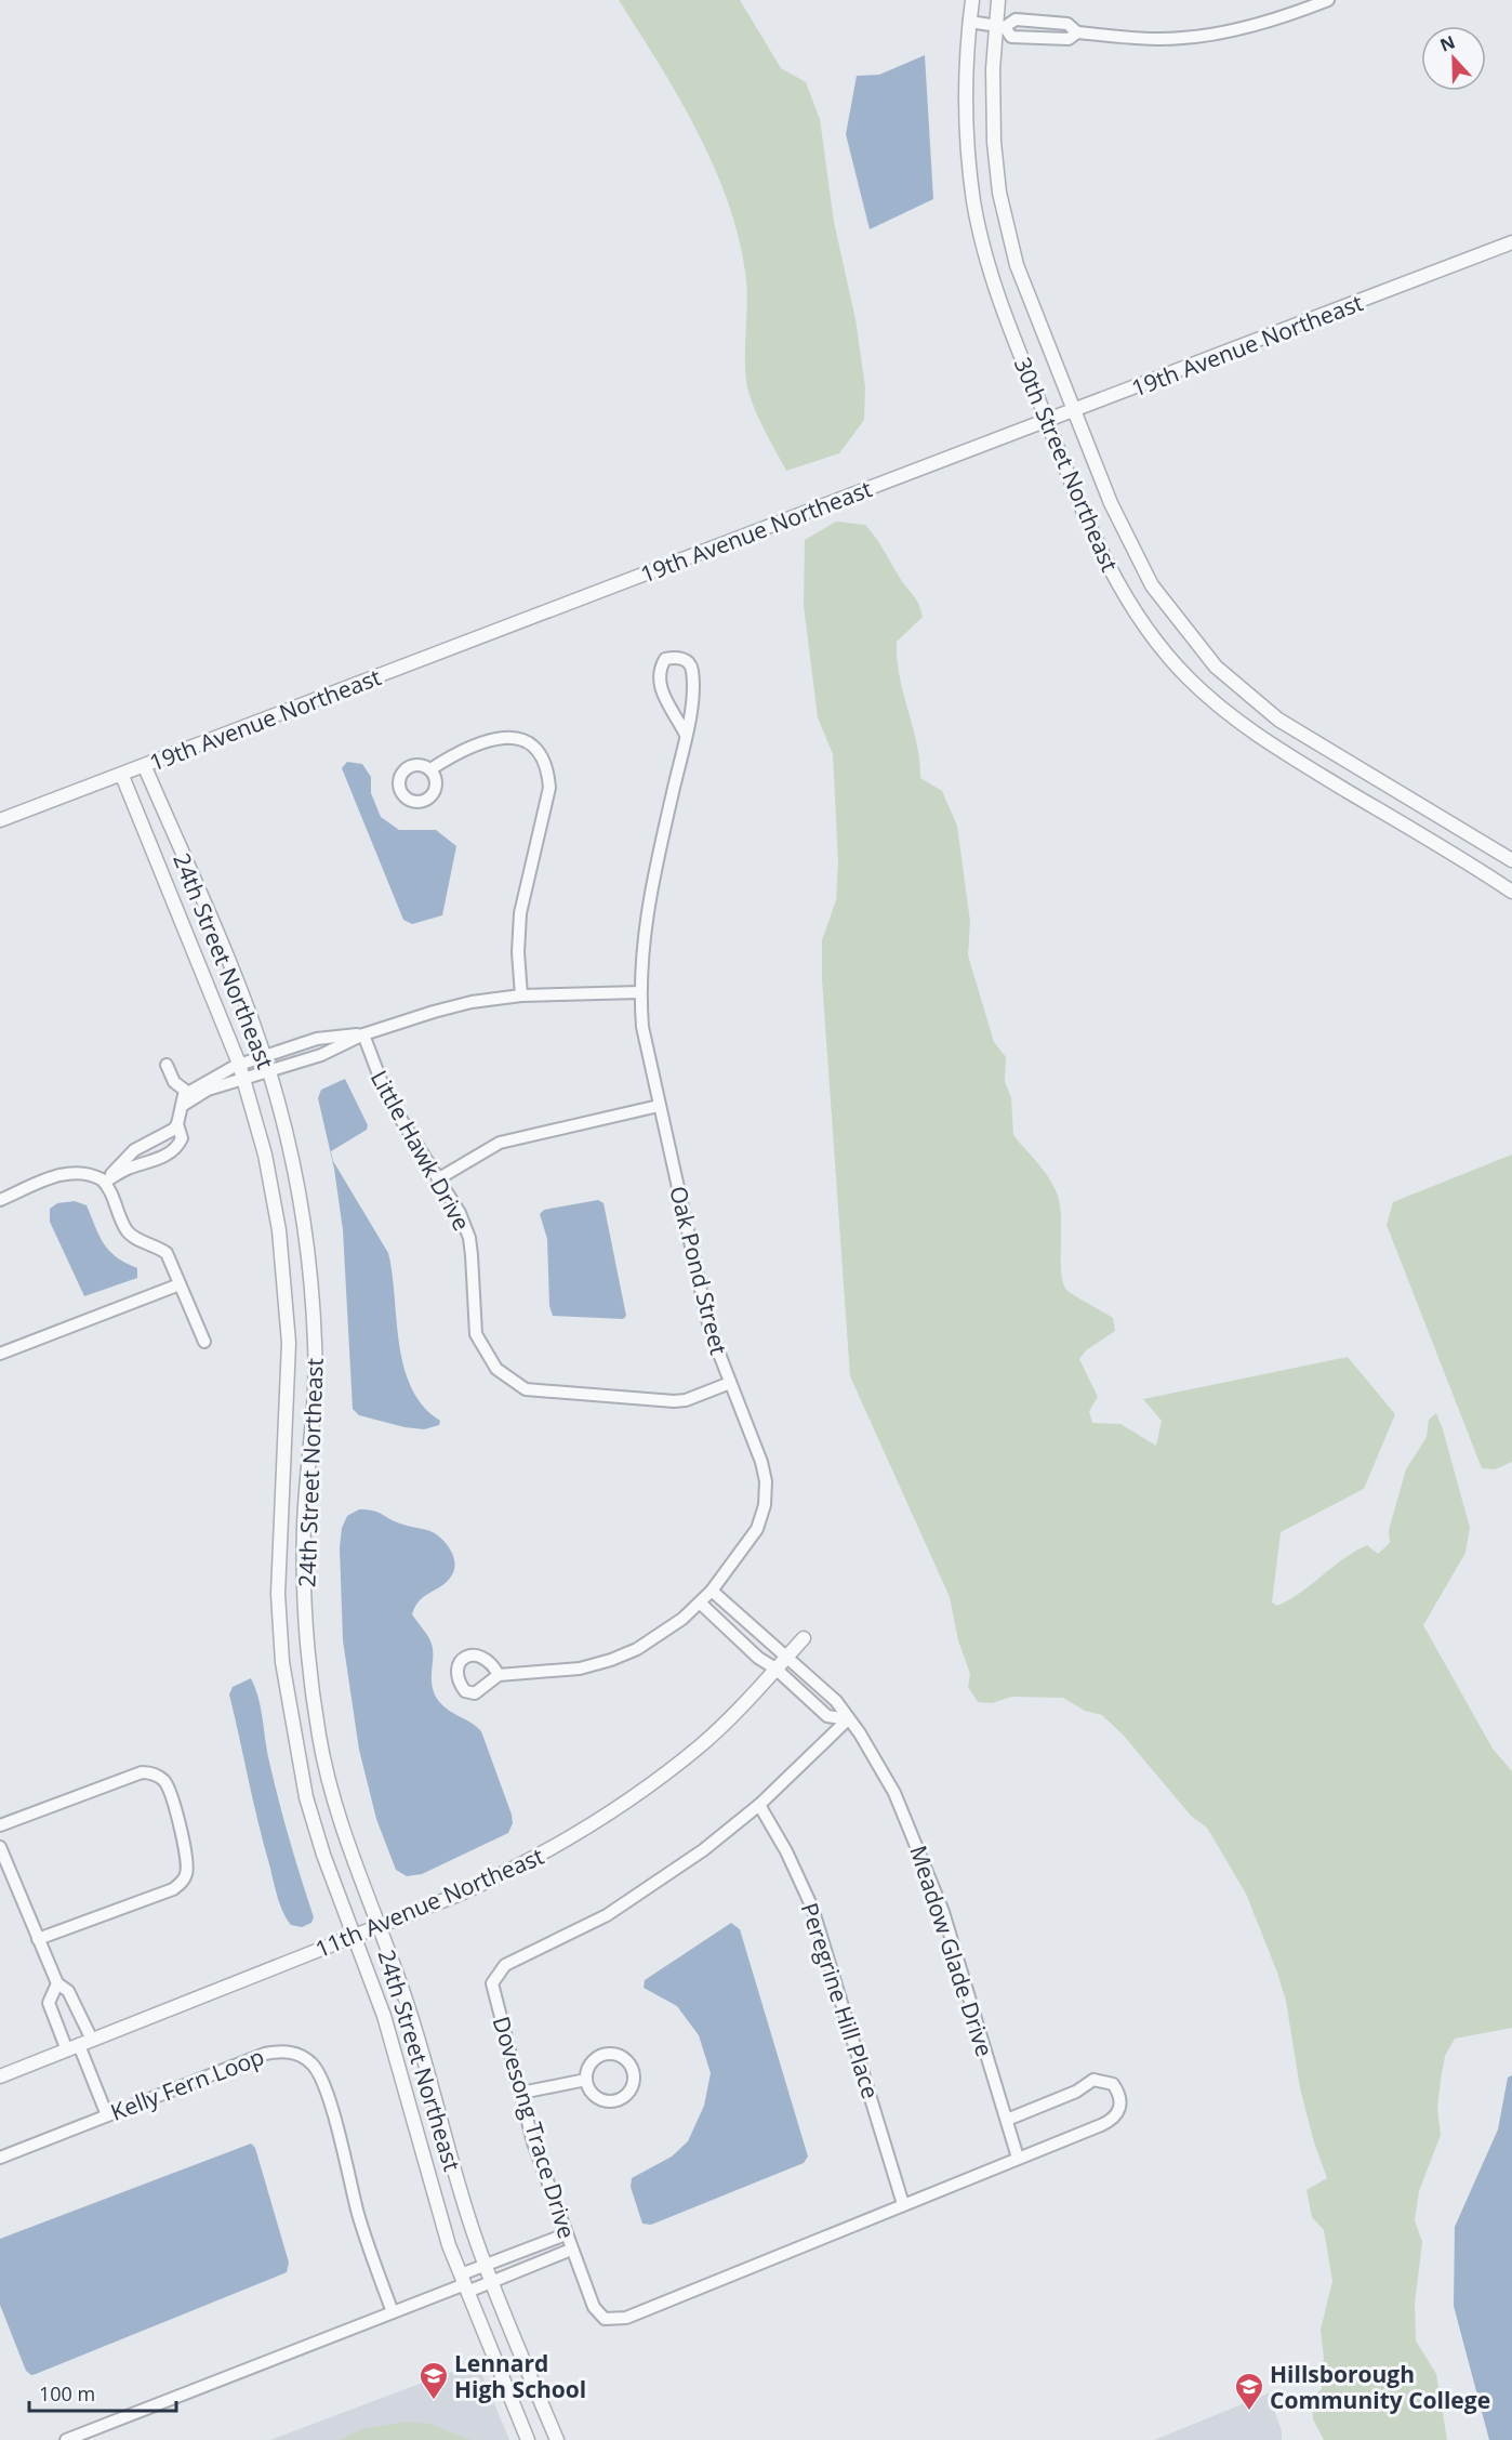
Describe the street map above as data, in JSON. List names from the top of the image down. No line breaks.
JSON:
{"streets":{"street":["19th Avenue Northeast","30th Street Northeast","24th Street Northeast","Little Hawk Drive","Oak Pond Street","11th Avenue Northeast","Meadow Glade Drive","Peregrine Hill Place","Kelly Fern Loop","Dovesong Trace Drive"]},"crossings":[["19th Avenue Northeast","30th Street Northeast"],["19th Avenue Northeast","24th Street Northeast"],["24th Street Northeast","11th Avenue Northeast"],["Little Hawk Drive","Oak Pond Street"],["Oak Pond Street","Meadow Glade Drive"],["11th Avenue Northeast","Meadow Glade Drive"],["Meadow Glade Drive","Dovesong Trace Drive"],["Peregrine Hill Place","Dovesong Trace Drive"]],"places":{"school or university":["Lennard High School","Hillsborough Community College"]},"scale_bar":"100 m","north":"top"}
